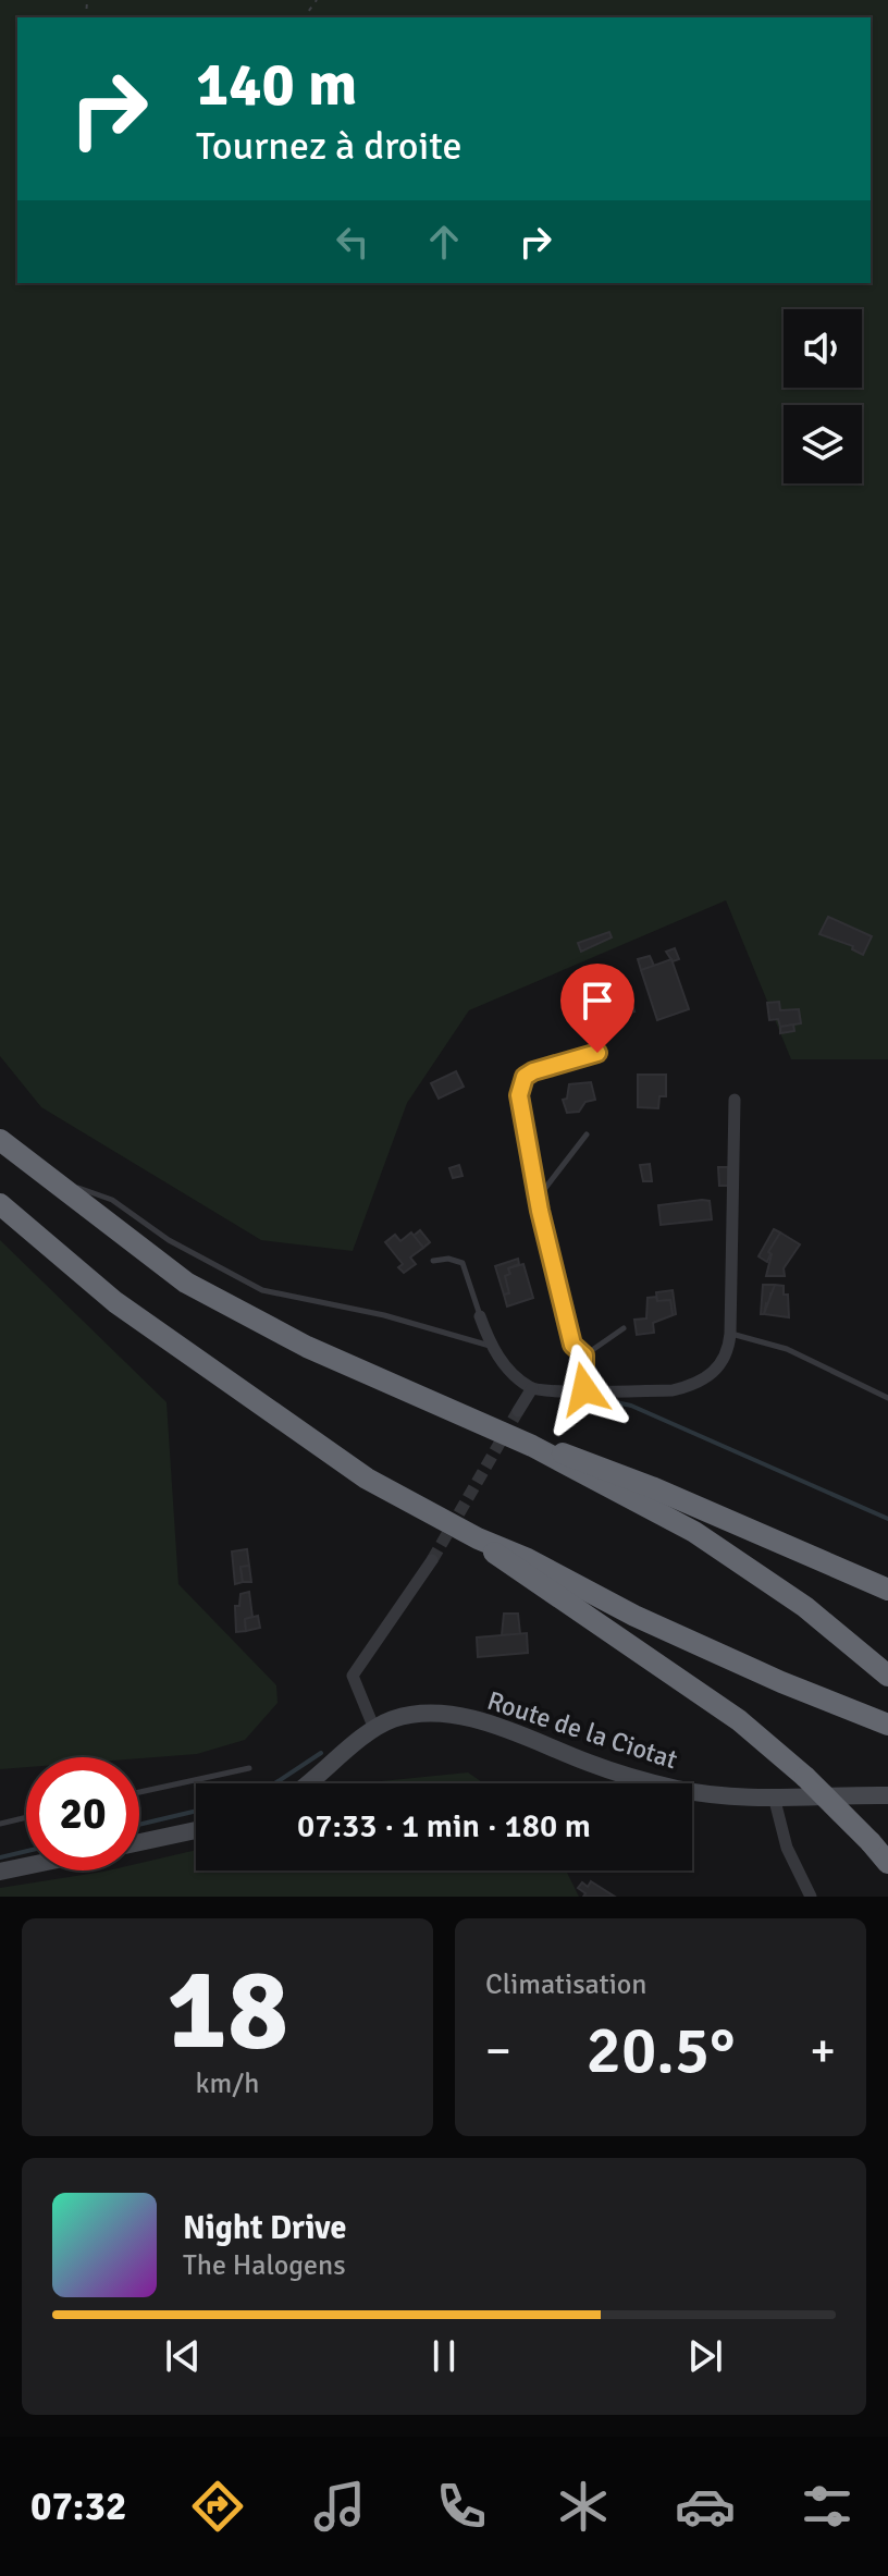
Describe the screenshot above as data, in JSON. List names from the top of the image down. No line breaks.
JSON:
{"streets":{"main road":["Route de la Ciotat"]},"page":{"turn":["140 m","Tournez à droite"],"limit":"20","trip":"07:33 · 1 min · 180 m","tile":[["18","km/h"],"Climatisation"],"heat":["−","20.5°","+"],"song":["Night Drive","The Halogens"],"tabs":"07:32"}}
